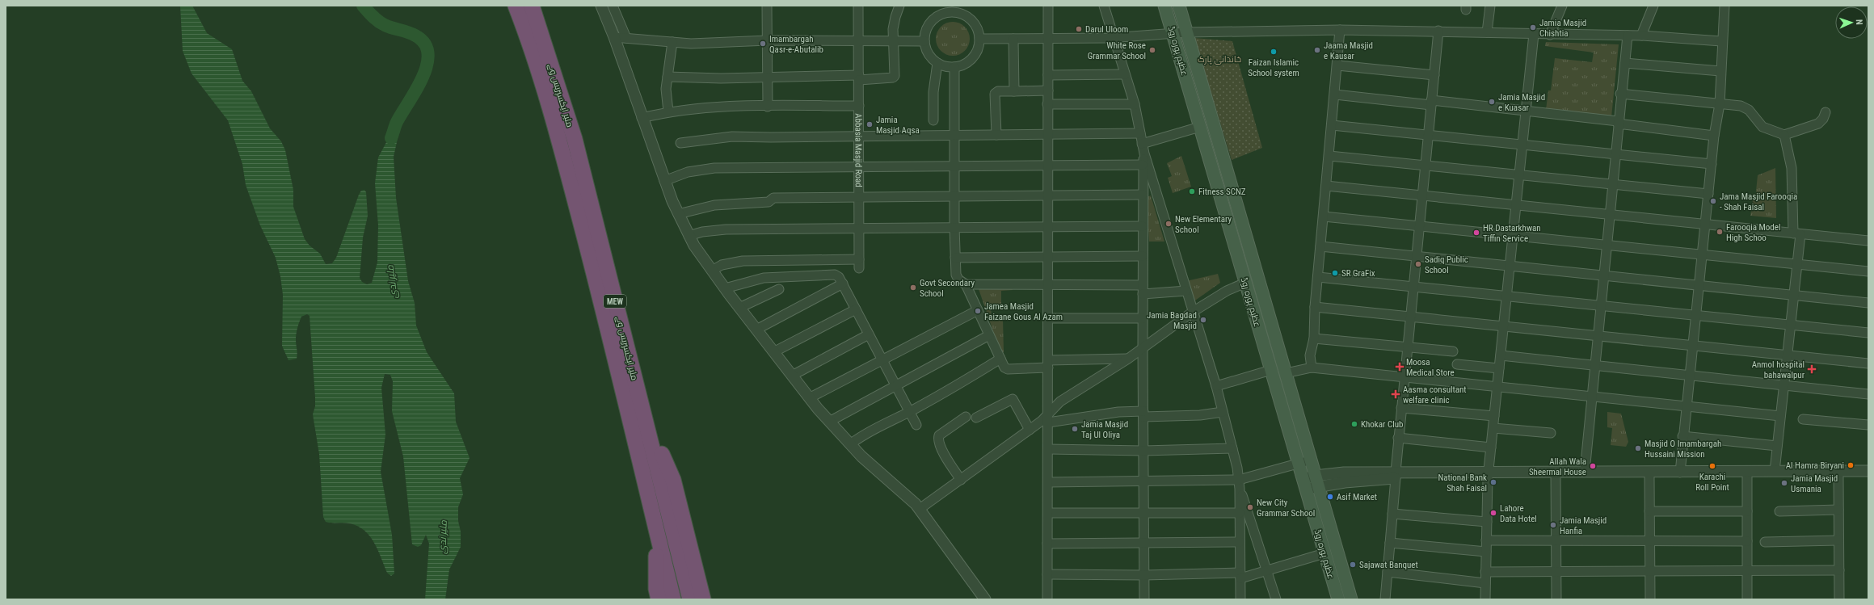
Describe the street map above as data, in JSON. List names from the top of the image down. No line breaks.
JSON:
{"streets":{"highway":["ملیر ایکسپریس وے","MEW"],"main road":["عظیم پورہ روڈ"],"street":["Abbasia Masjid Road"]},"water":["ملیر ندی"],"parks":["خاندانی پارک"],"places":{"other":["Jamia Masjid Chishtia","Darul Uloom","Imambargah Qasr-e-Abutalib","White Rose Grammar School","Jaama Masjid e Kausar","Faizan Islamic School system","Jamia Masjid e Kuasar","Jamia Masjid Aqsa","Fitness SCNZ","Jama Masjid Farooqia - Shah Faisal","New Elementary School","Farooqia Model High Schoo","HR Dastarkhwan Tiffin Service","Sadiq Public School","SR GraFix","Govt Secondary School","Jamea Masjid Faizane Gous Al Azam","Jamia Bagdad Masjid","Khokar Club","Jamia Masjid Taj Ul Oliya","Masjid O Imambargah Hussaini Mission","Al Hamra Biryani","Allah Wala Sheermal House","Karachi Roll Point","National Bank Shah Faisal","Jamia Masjid Usmania","Asif Market","New City Grammar School","Lahore Data Hotel","Jamia Masjid Hanfia","Sajawat Banquet"],"health":["Moosa Medical Store","Anmol hospital bahawalpur","Aasma consultant welfare clinic"]},"north":"right"}
